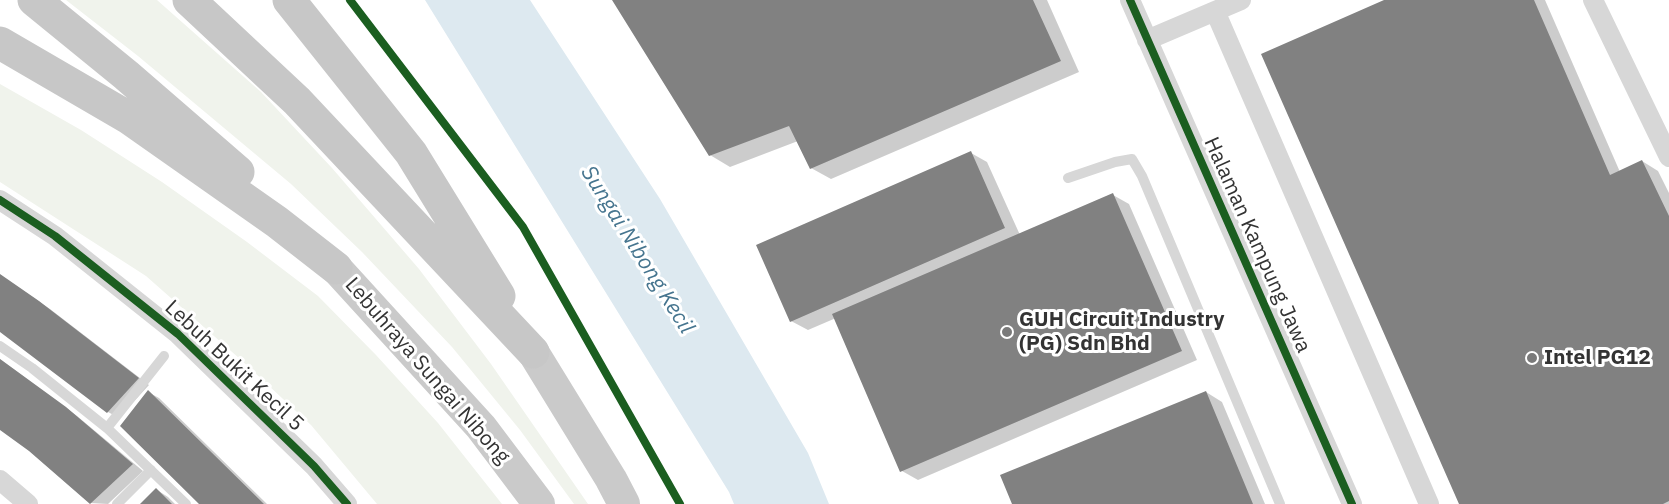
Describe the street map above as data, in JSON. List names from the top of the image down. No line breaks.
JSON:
{"streets":{"main road":["Lebuhraya Sungai Nibong"],"street":["Halaman Kampung Jawa","Lebuh Bukit Kecil 5"]},"water":["Sungai Nibong Kecil"],"places":["GUH Circuit Industry (PG) Sdn Bhd","Intel PG12"]}
